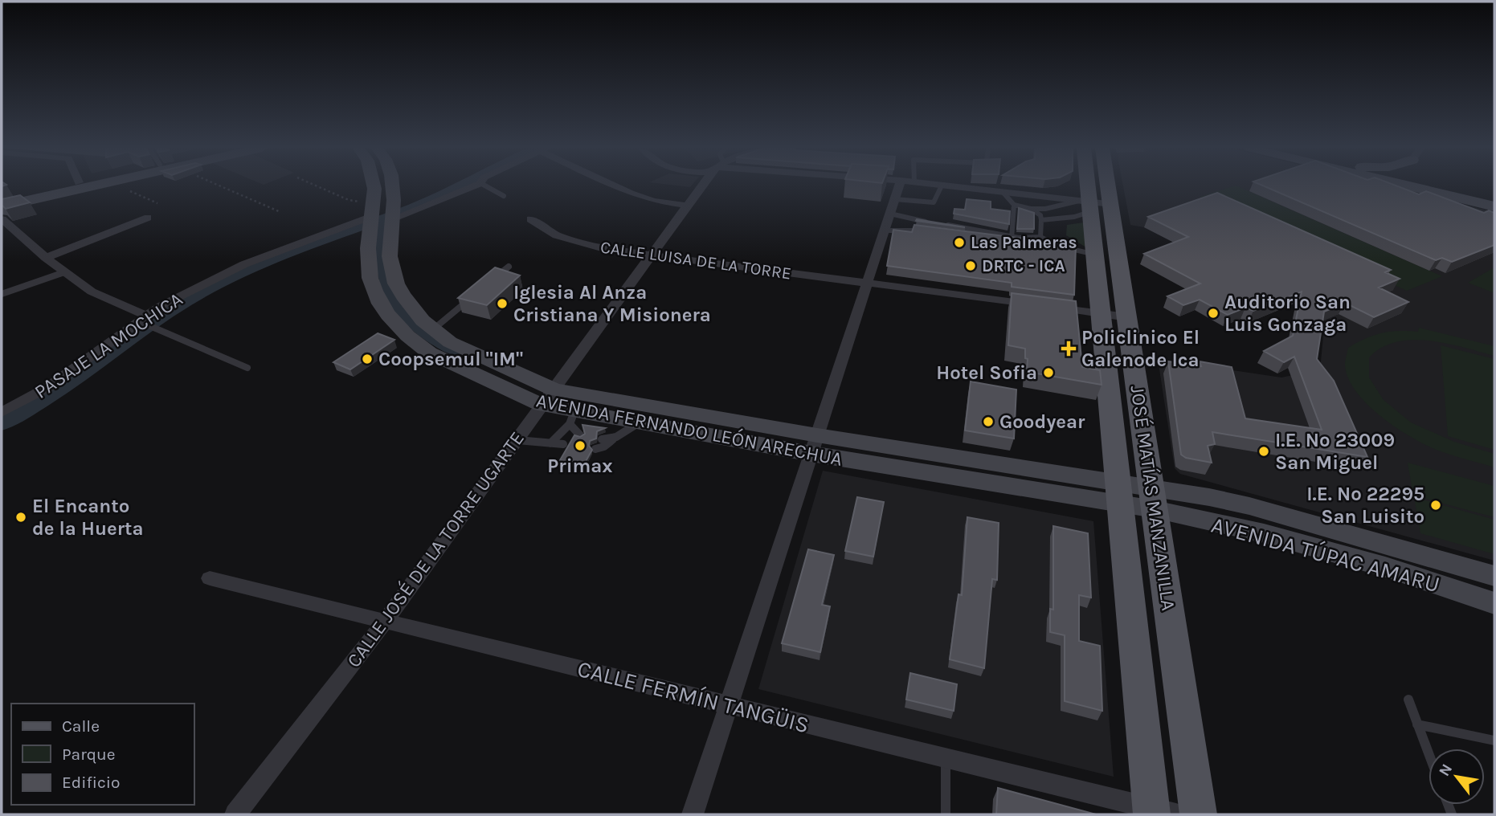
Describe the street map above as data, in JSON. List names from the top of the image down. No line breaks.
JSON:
{"streets":{"main road":["AVENIDA FERNANDO LEÓN ARECHUA","JOSÉ MATÍAS MANZANILLA","AVENIDA TÚPAC AMARU"],"street":["CALLE LUISA DE LA TORRE","PASAJE LA MOCHICA","CALLE JOSÉ DE LA TORRE UGARTE","CALLE FERMÍN TANGÜIS"]},"crossings":[["CALLE LUISA DE LA TORRE","JOSÉ MATÍAS MANZANILLA"],["CALLE LUISA DE LA TORRE","CALLE JOSÉ DE LA TORRE UGARTE"],["PASAJE LA MOCHICA","AVENIDA FERNANDO LEÓN ARECHUA"],["AVENIDA FERNANDO LEÓN ARECHUA","JOSÉ MATÍAS MANZANILLA"],["AVENIDA FERNANDO LEÓN ARECHUA","CALLE JOSÉ DE LA TORRE UGARTE"],["AVENIDA FERNANDO LEÓN ARECHUA","AVENIDA TÚPAC AMARU"],["JOSÉ MATÍAS MANZANILLA","AVENIDA TÚPAC AMARU"],["JOSÉ MATÍAS MANZANILLA","CALLE FERMÍN TANGÜIS"],["CALLE JOSÉ DE LA TORRE UGARTE","CALLE FERMÍN TANGÜIS"]],"places":{"other":["Las Palmeras","DRTC - ICA","Iglesia Al Anza Cristiana Y Misionera","Auditorio San Luis Gonzaga","Coopsemul \"IM\"","Hotel Sofia","Goodyear","Primax","I.E. Nº 23009 San Miguel","I.E. Nº 22295 San Luisito","El Encanto de la Huerta"],"health":["Policlinico El Galenode Ica"]},"legend":["Calle","Parque","Edificio"],"north":"top left"}
